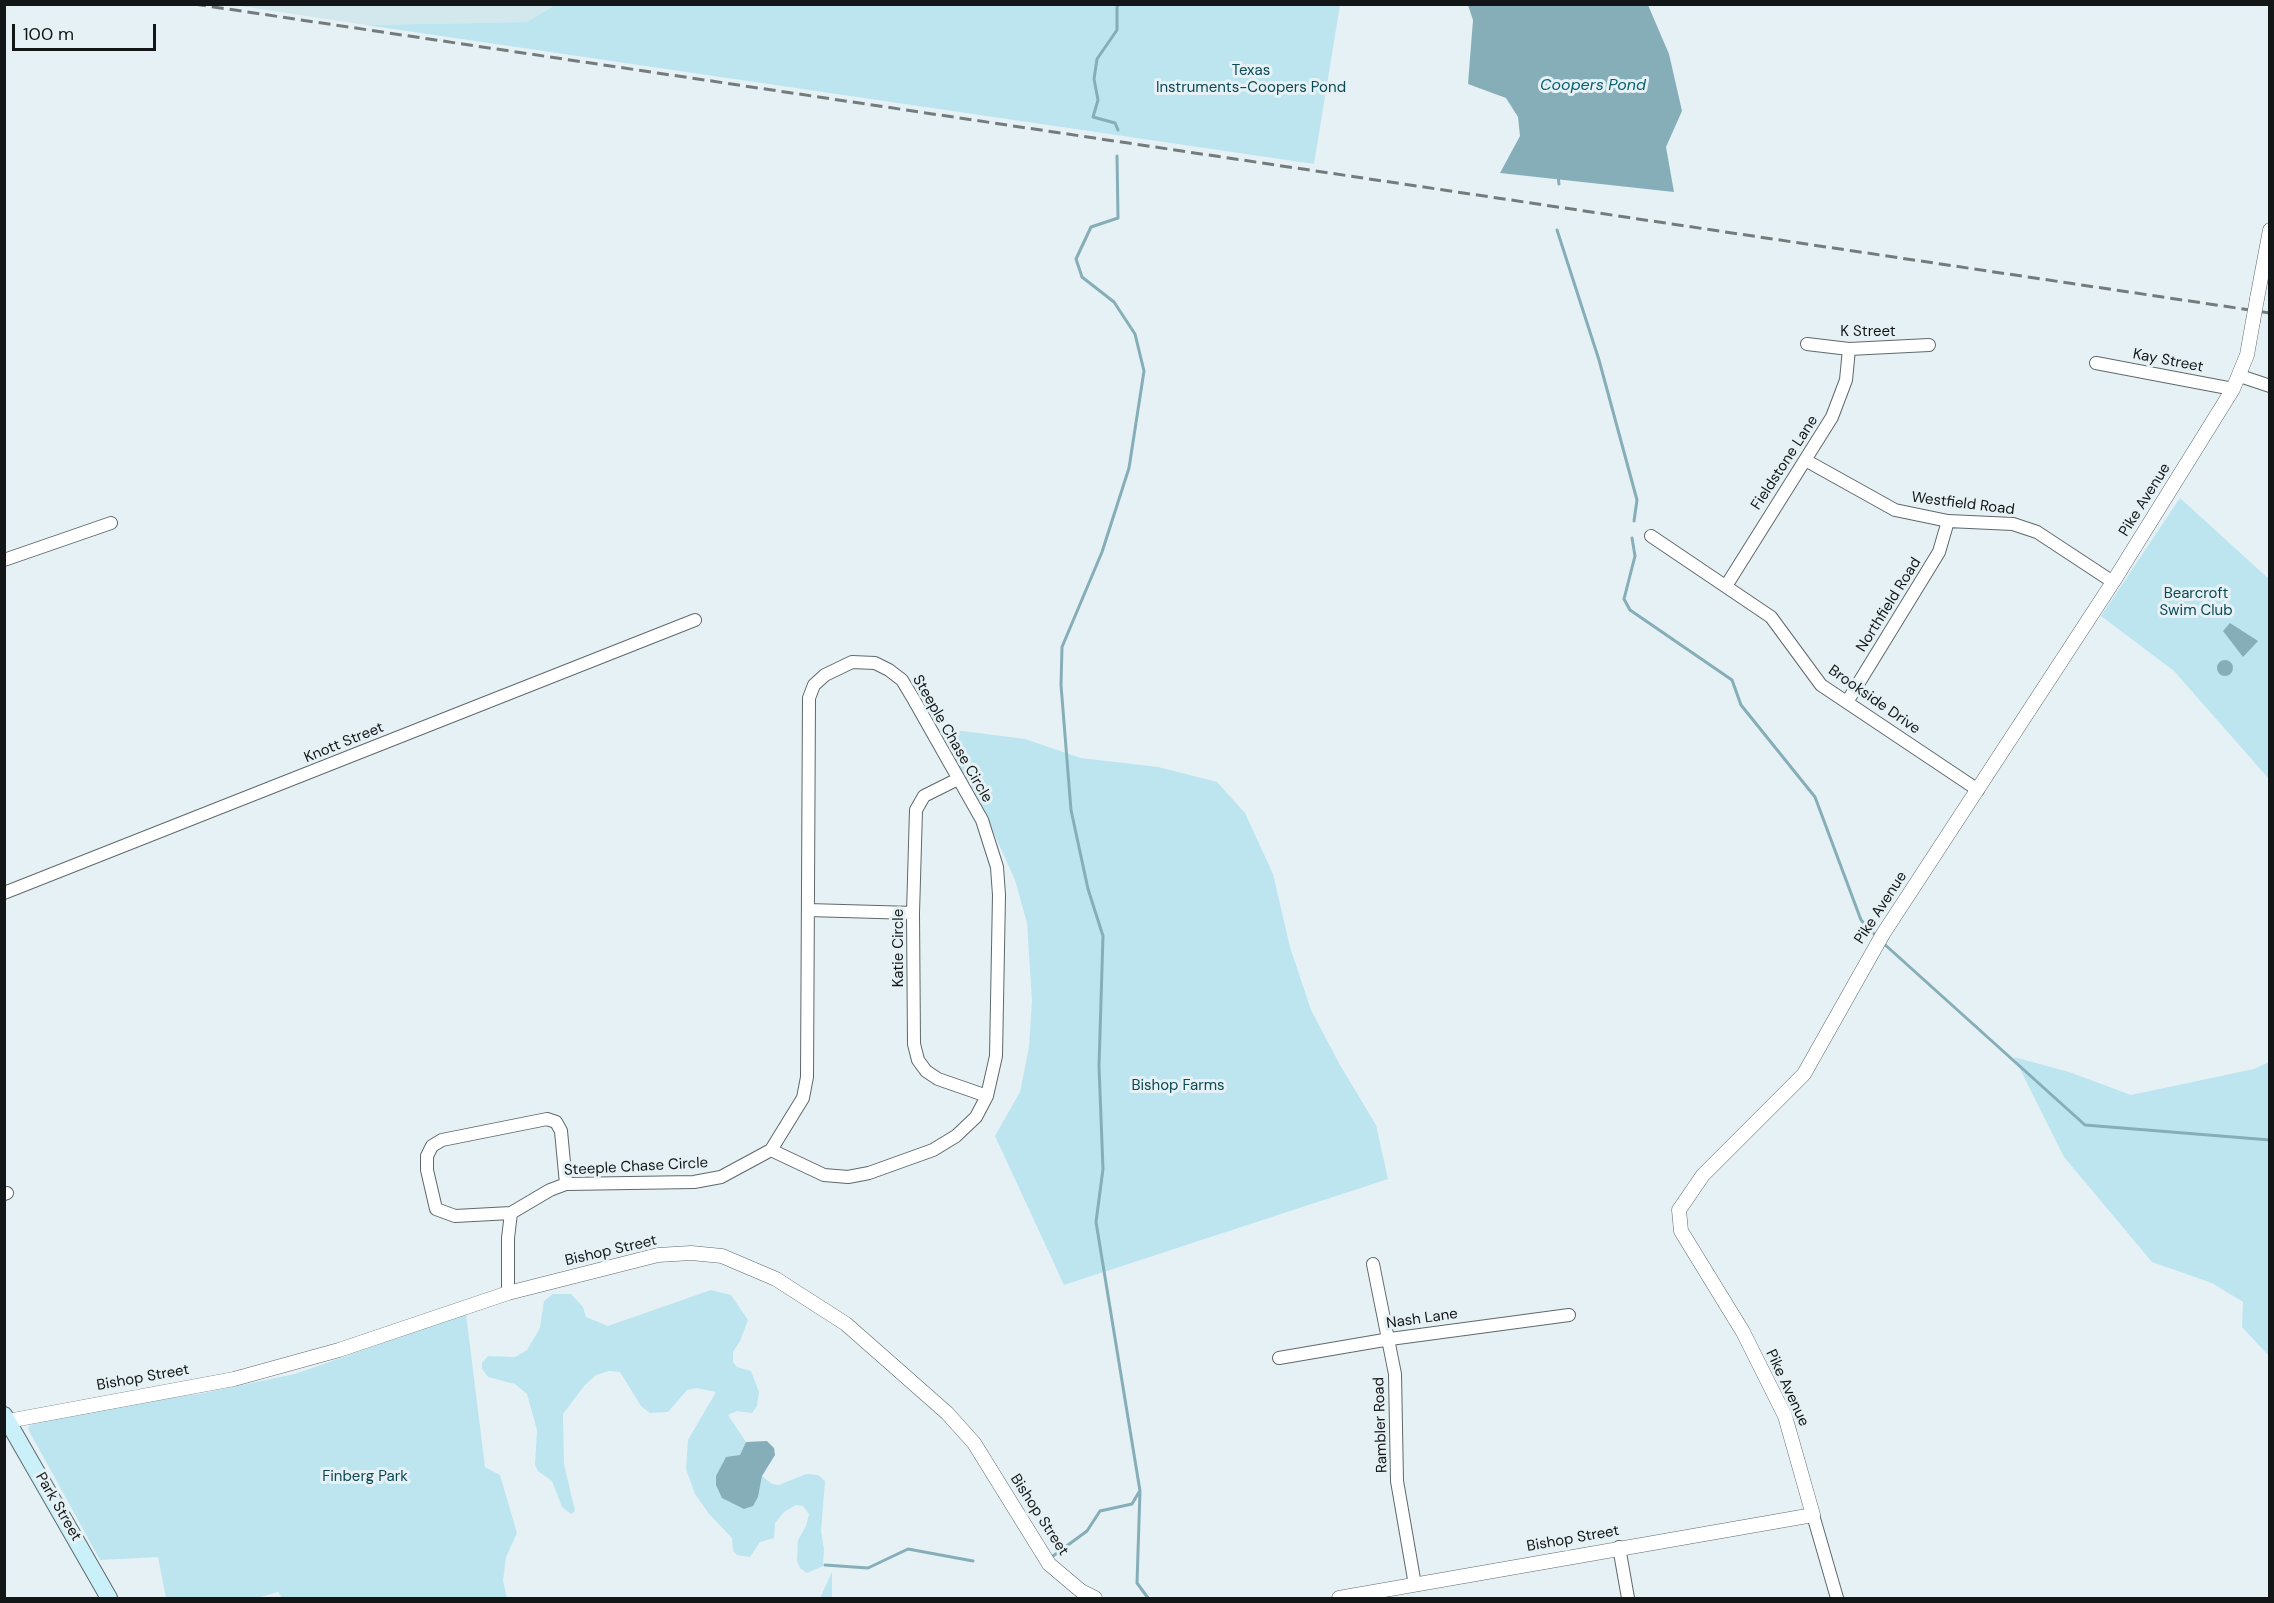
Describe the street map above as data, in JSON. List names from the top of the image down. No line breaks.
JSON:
{"streets":{"main road":["Park Street"],"street":["K Street","Kay Street","Fieldstone Lane","Pike Avenue","Westfield Road","Northfield Road","Brookside Drive","Steeple Chase Circle","Knott Street","Katie Circle","Bishop Street","Nash Lane","Rambler Road"]},"crossings":[["K Street","Fieldstone Lane"],["Kay Street","Pike Avenue"],["Fieldstone Lane","Westfield Road"],["Fieldstone Lane","Brookside Drive"],["Pike Avenue","Westfield Road"],["Pike Avenue","Brookside Drive"],["Pike Avenue","Bishop Street"],["Westfield Road","Northfield Road"],["Northfield Road","Brookside Drive"],["Steeple Chase Circle","Katie Circle"],["Bishop Street","Rambler Road"],["Bishop Street","Park Street"],["Nash Lane","Rambler Road"]],"water":["Coopers Pond"],"parks":["Texas Instruments-Coopers Pond","Bearcroft Swim Club","Bishop Farms","Finberg Park"],"scale_bar":"100 m"}
